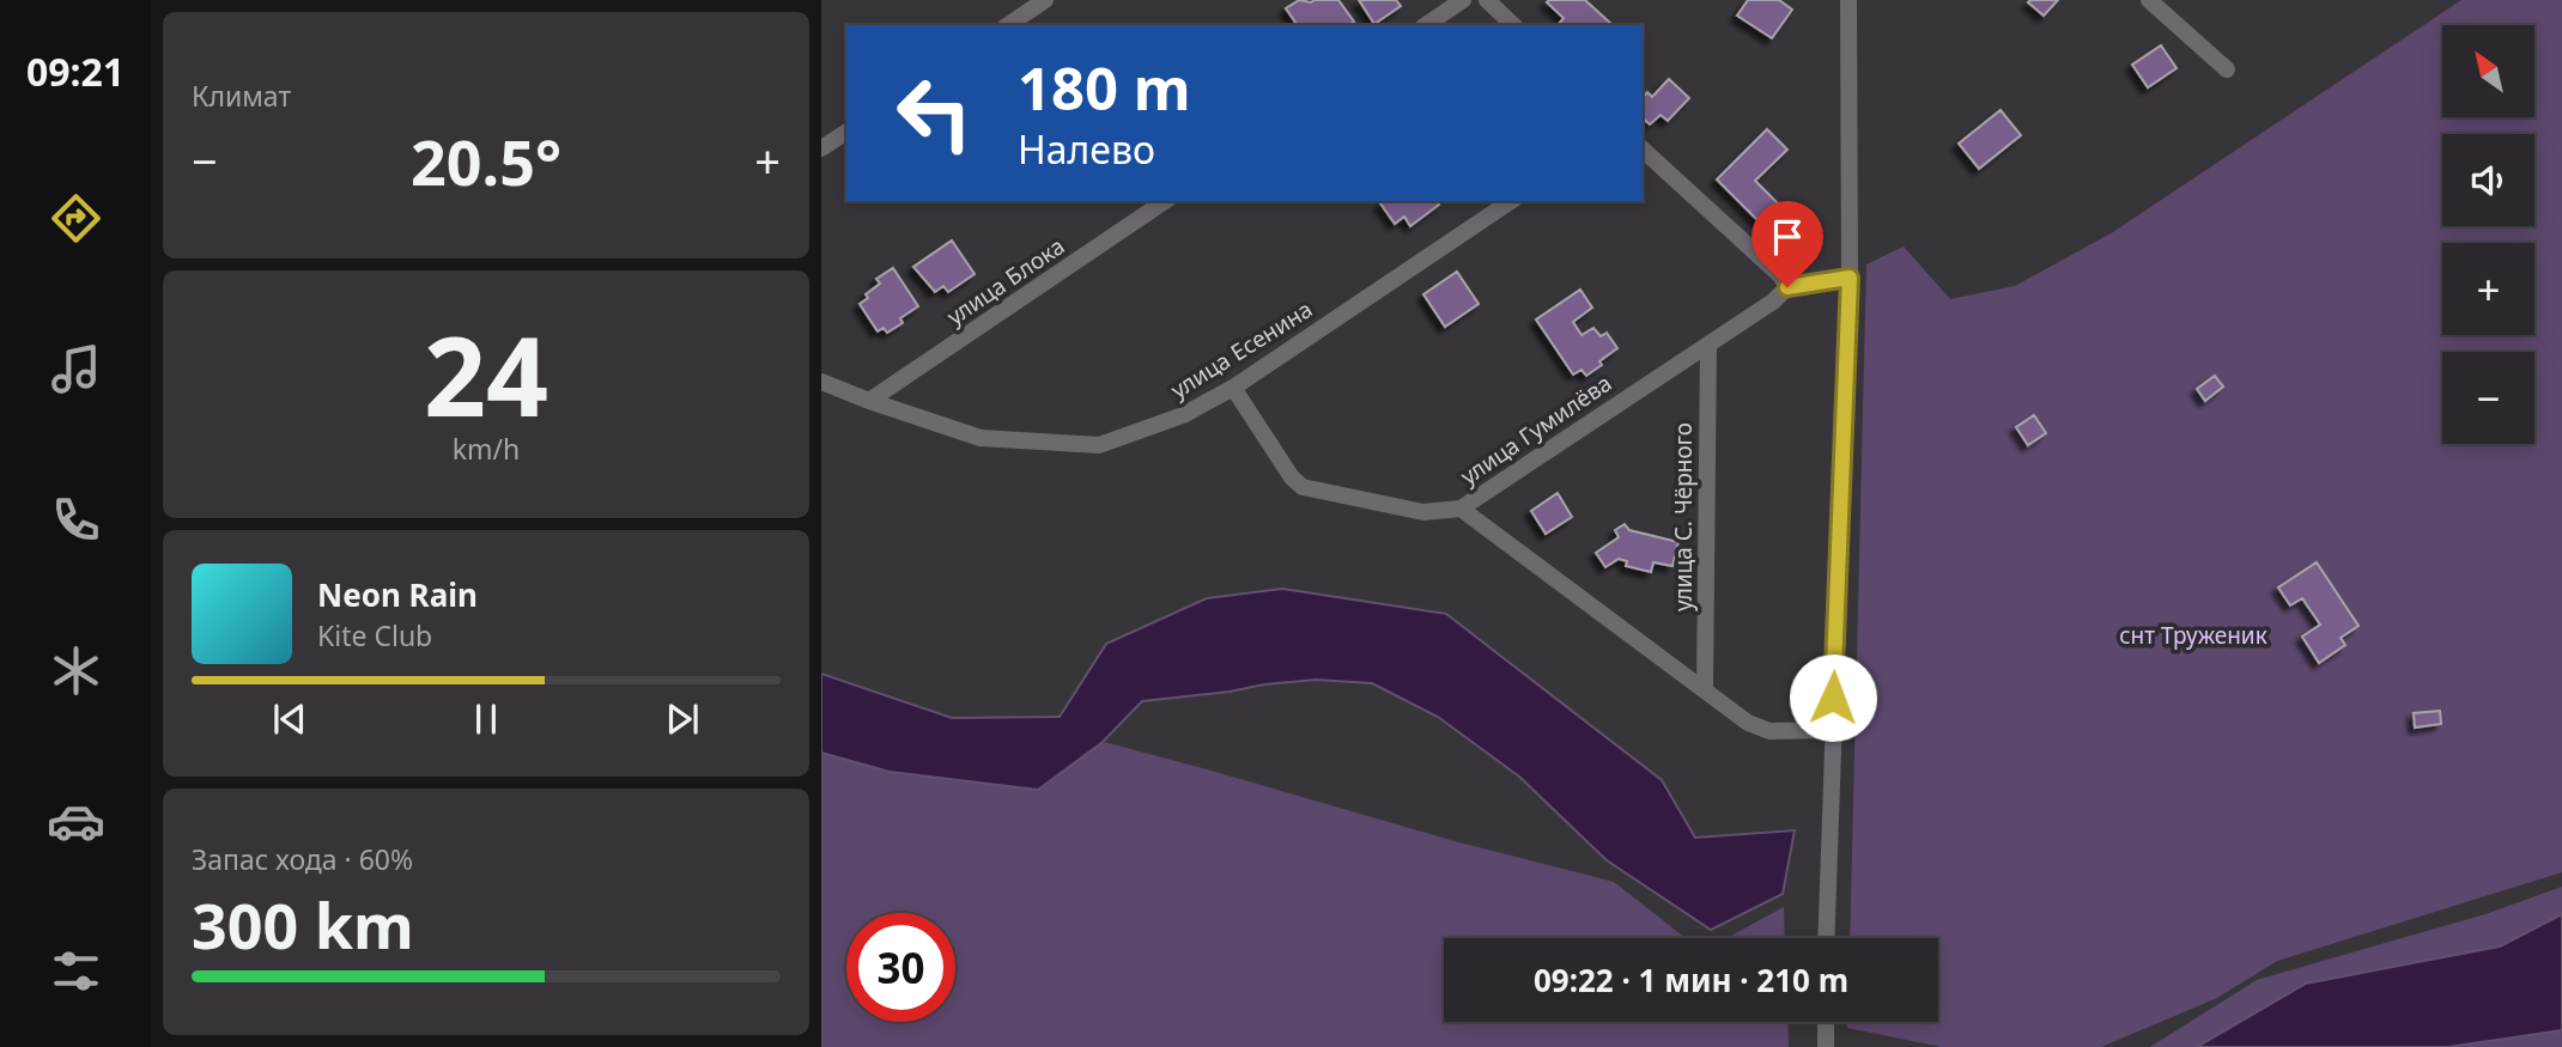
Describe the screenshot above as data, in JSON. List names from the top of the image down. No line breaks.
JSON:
{"streets":{"street":["улица Блока","улица Есенина","улица Гумилёва","улица С. Чёрного"]},"crossings":[["улица Блока","улица Есенина"],["улица Есенина","улица Гумилёва"],["улица Гумилёва","улица С. Чёрного"]],"parks":["снт Труженик"],"north":"top left","page":{"tabs":"09:21","tile":["Климат",["24","km/h"],["Запас хода · 60%","300 km"]],"map_buttons":["+","−"],"turn":["180 m","Налево"],"heat":["−","20.5°","+"],"song":["Neon Rain","Kite Club"],"limit":"30","trip":"09:22 · 1 мин · 210 m"}}
